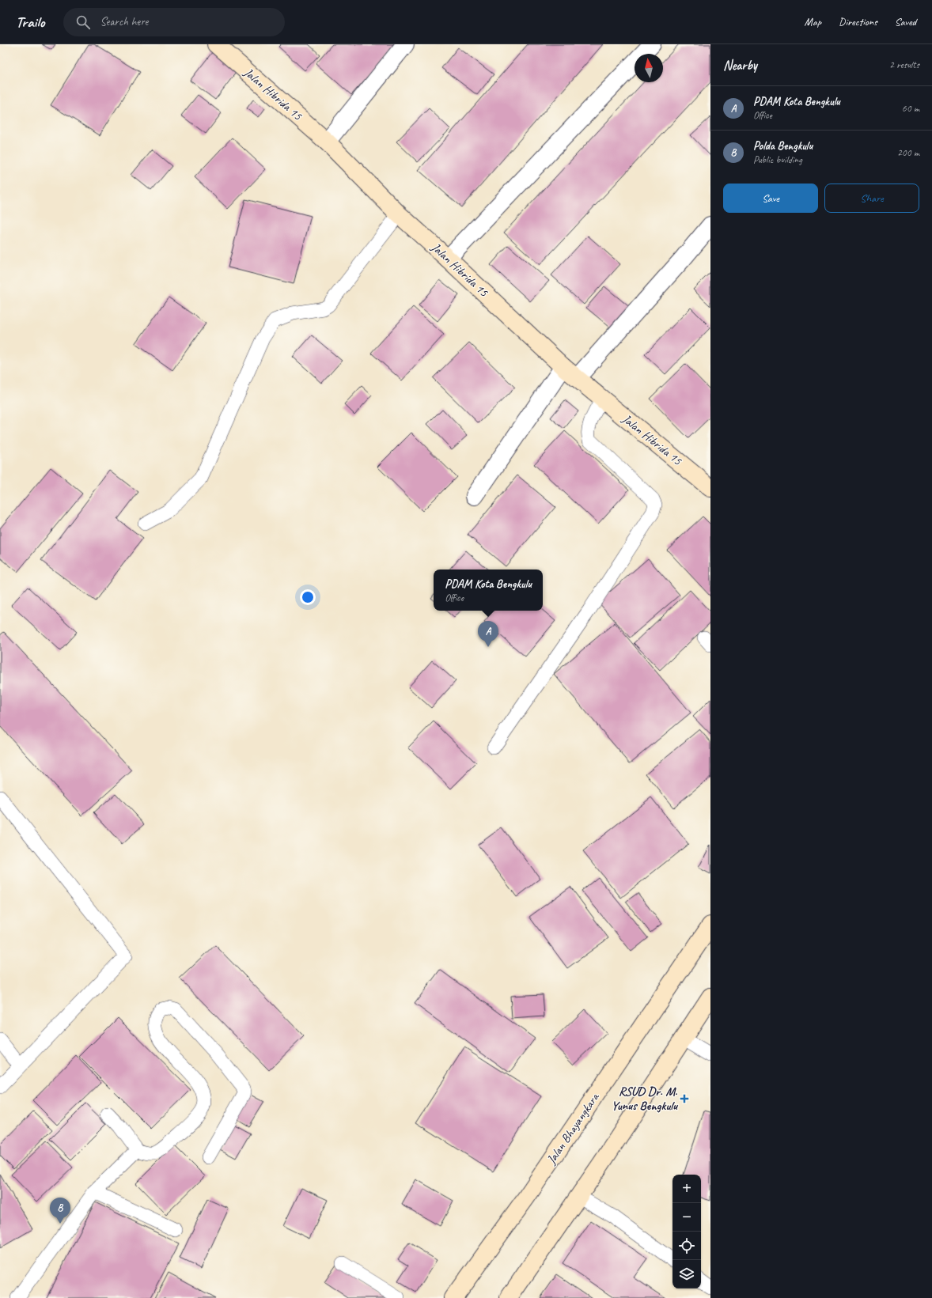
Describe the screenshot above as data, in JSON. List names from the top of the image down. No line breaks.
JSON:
{"streets":{"street":["Jalan Hibrida 15","Jalan Bhayangkara"]},"places":{"health":["RSUD Dr. M. Yunus Bengkulu"]},"north":"top","page":{"header":"Trailo","search":"Search here","nav":["Map","Directions","Saved"],"heading":["Nearby","2 results"],"list":[{"mark":"A","name":"PDAM Kota Bengkulu","note":"Office","value":"60 m"},{"mark":"B","name":"Polda Bengkulu","note":"Public building","value":"200 m"}],"buttons":["Save","Share"],"popup":["PDAM Kota Bengkulu","Office"],"pins":["A","B"],"map_buttons":["+","−"]}}
